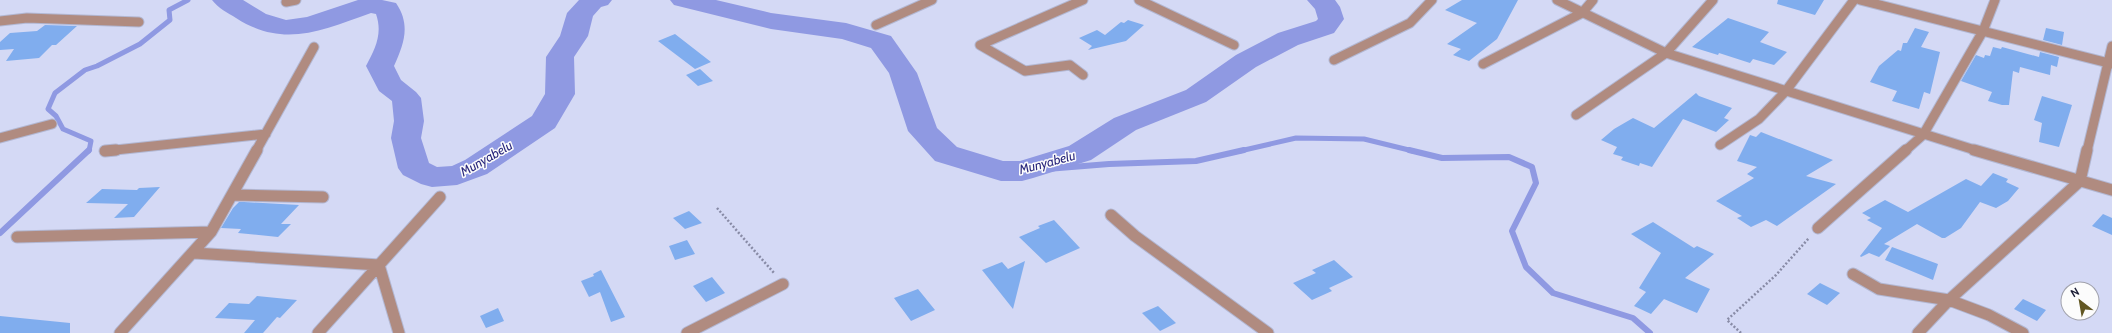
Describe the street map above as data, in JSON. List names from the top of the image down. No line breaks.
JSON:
{"water":["Munyabelu"],"north":"top left"}
